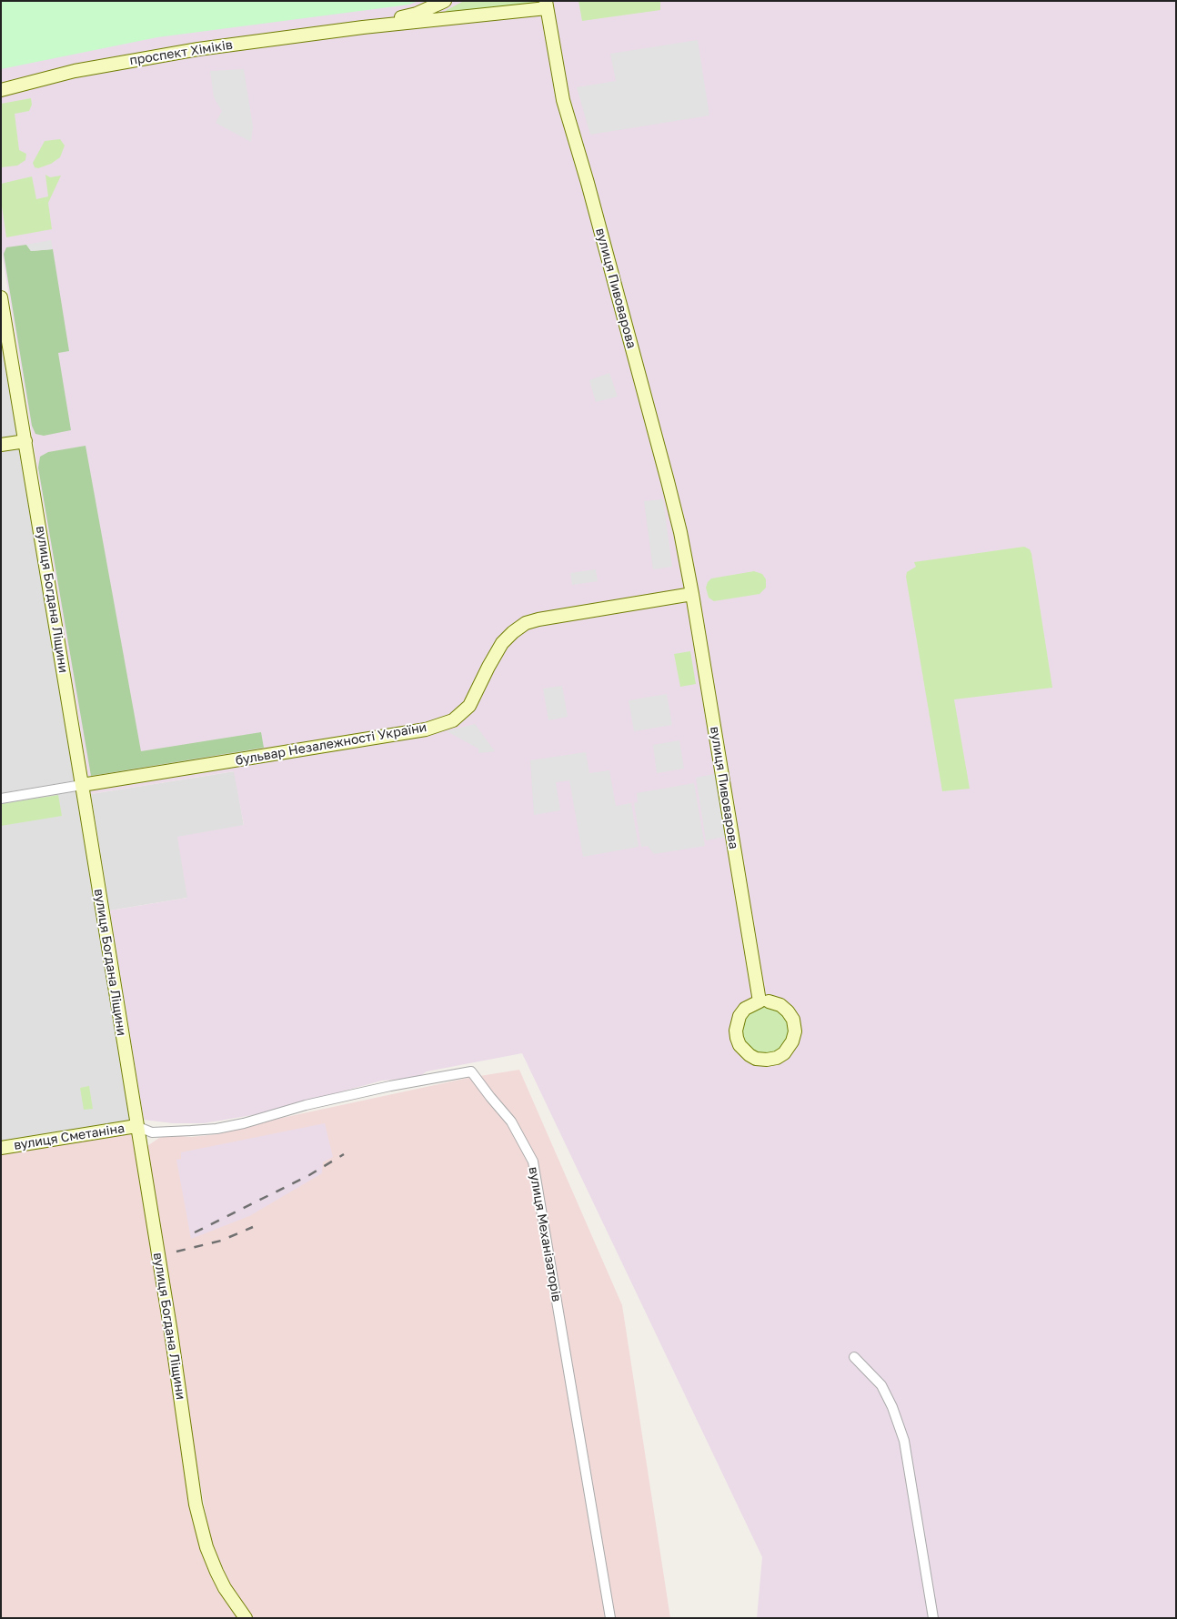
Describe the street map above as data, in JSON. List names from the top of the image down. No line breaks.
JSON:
{"streets":{"street":["проспект Хіміків","вулиця Пивоварова","вулиця Богдана Ліщини","бульвар Незалежності України","вулиця Сметаніна","вулиця Механізаторів"]},"crossings":[["проспект Хіміків","вулиця Пивоварова"],["вулиця Пивоварова","бульвар Незалежності України"],["вулиця Богдана Ліщини","бульвар Незалежності України"],["вулиця Богдана Ліщини","вулиця Сметаніна"],["вулиця Богдана Ліщини","вулиця Механізаторів"],["вулиця Сметаніна","вулиця Механізаторів"]]}
